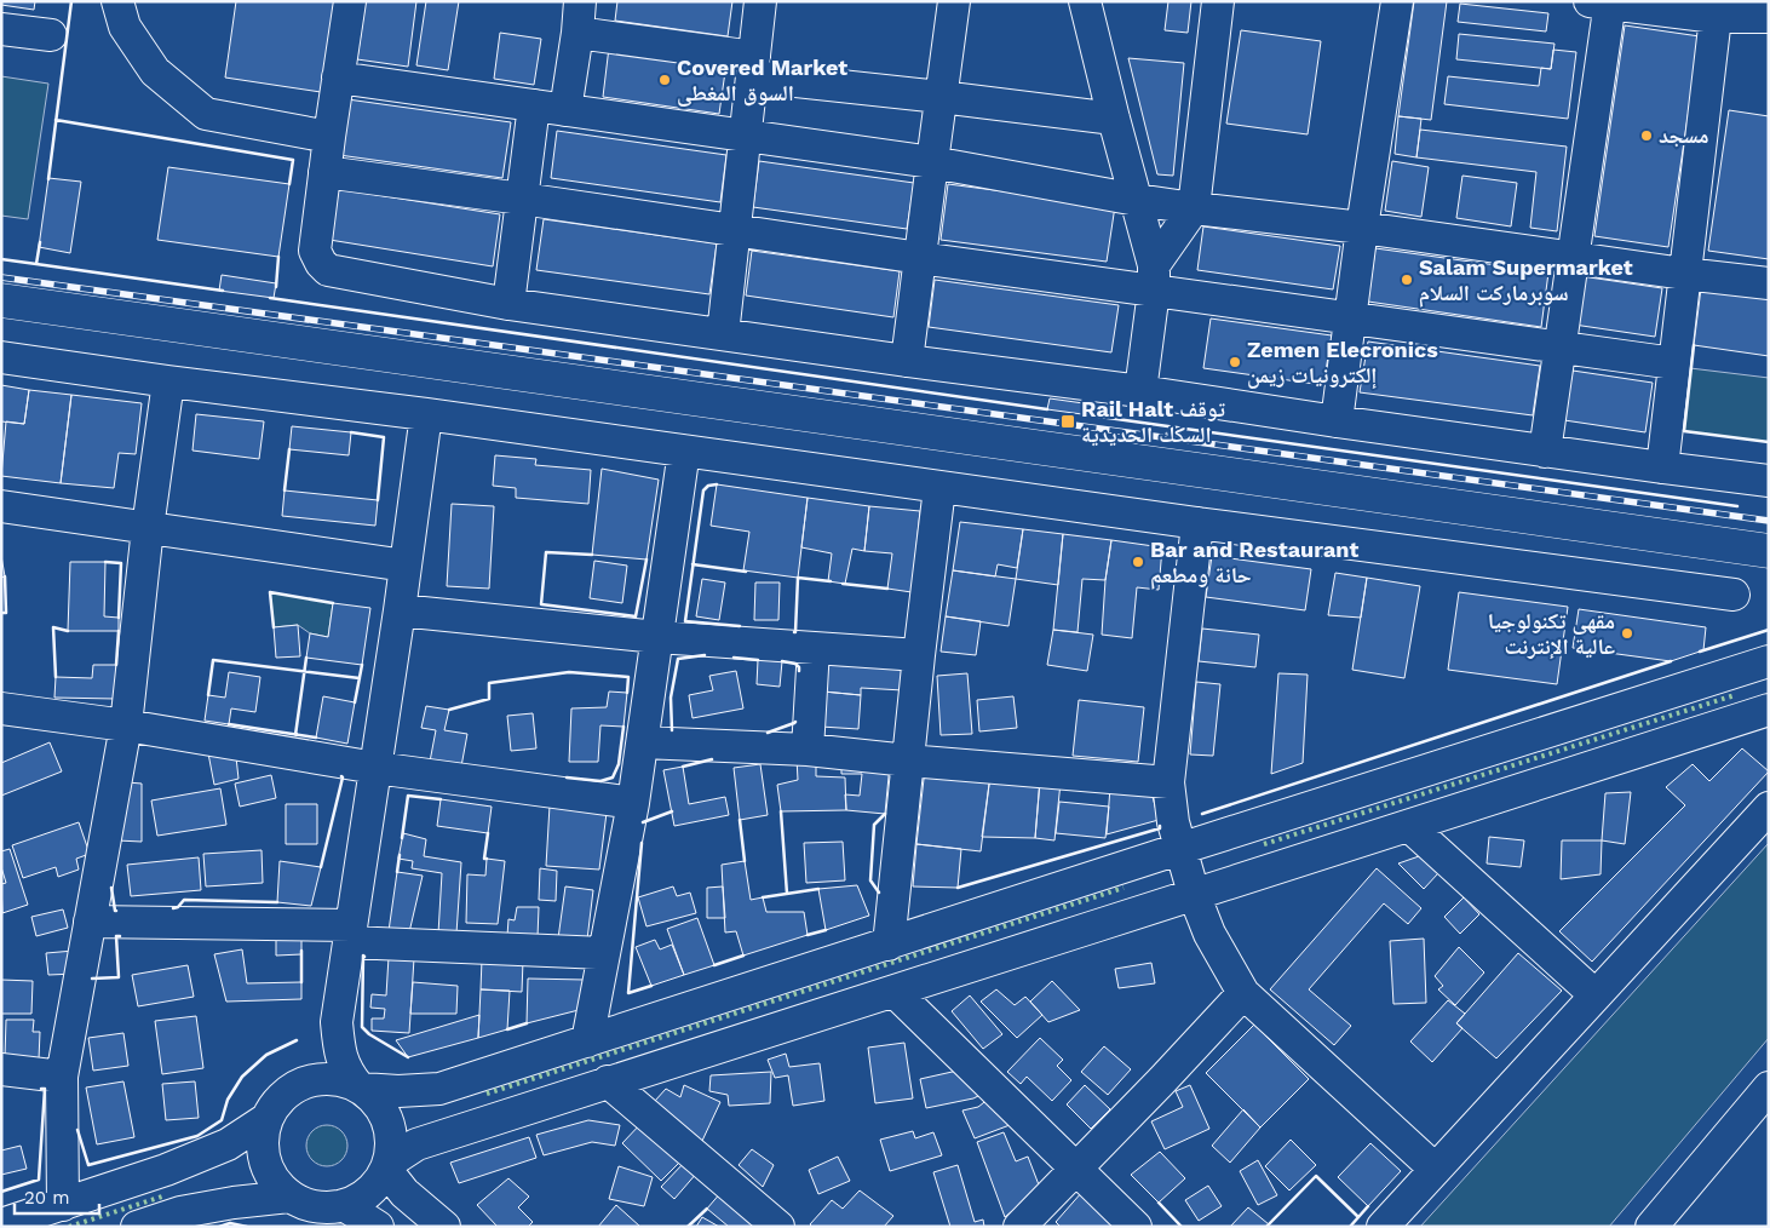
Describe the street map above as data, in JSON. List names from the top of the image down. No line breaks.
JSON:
{"places":{"other":["Covered Market السوق المغطى","مسجد","Salam Supermarket سوبرماركت السلام","Zemen Elecronics إلكترونيات زيمن","Bar and Restaurant حانة ومطعم","مقهى تكنولوجيا عالية الإنترنت"],"transit":["Rail Halt توقف السكك الحديدية"]},"scale_bar":"20 m"}
